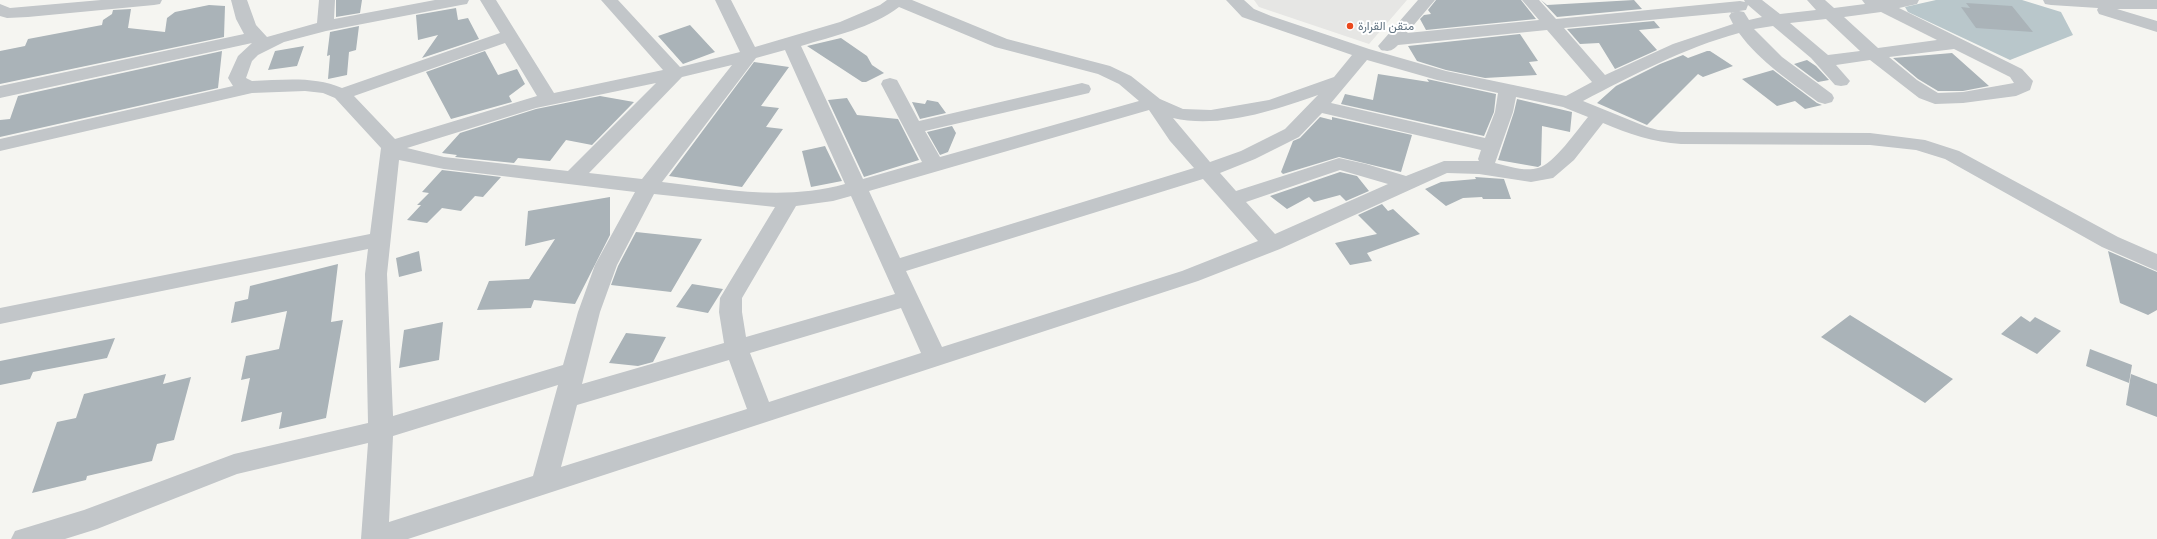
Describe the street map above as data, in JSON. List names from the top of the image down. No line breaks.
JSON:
{"places":["متقن القرارة"]}
